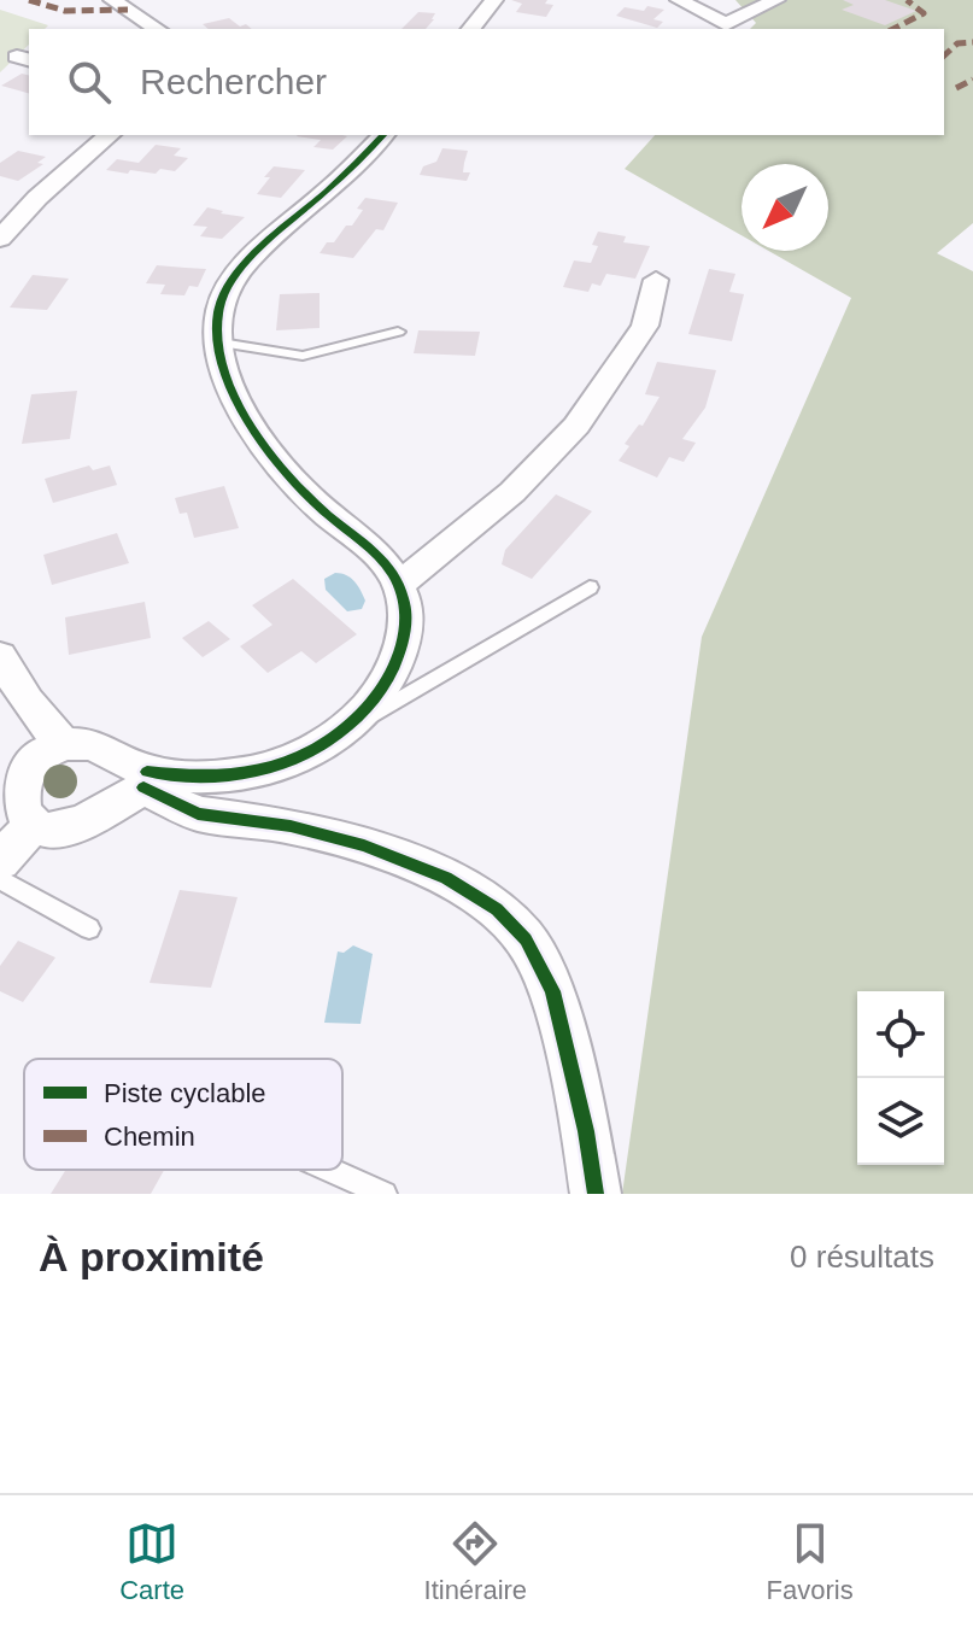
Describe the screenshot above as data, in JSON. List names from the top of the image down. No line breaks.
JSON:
{"legend":["Piste cyclable","Chemin"],"north":"bottom left","page":{"search":"Rechercher","heading":["À proximité","0 résultats"],"nav":["Carte","Itinéraire","Favoris"]}}
